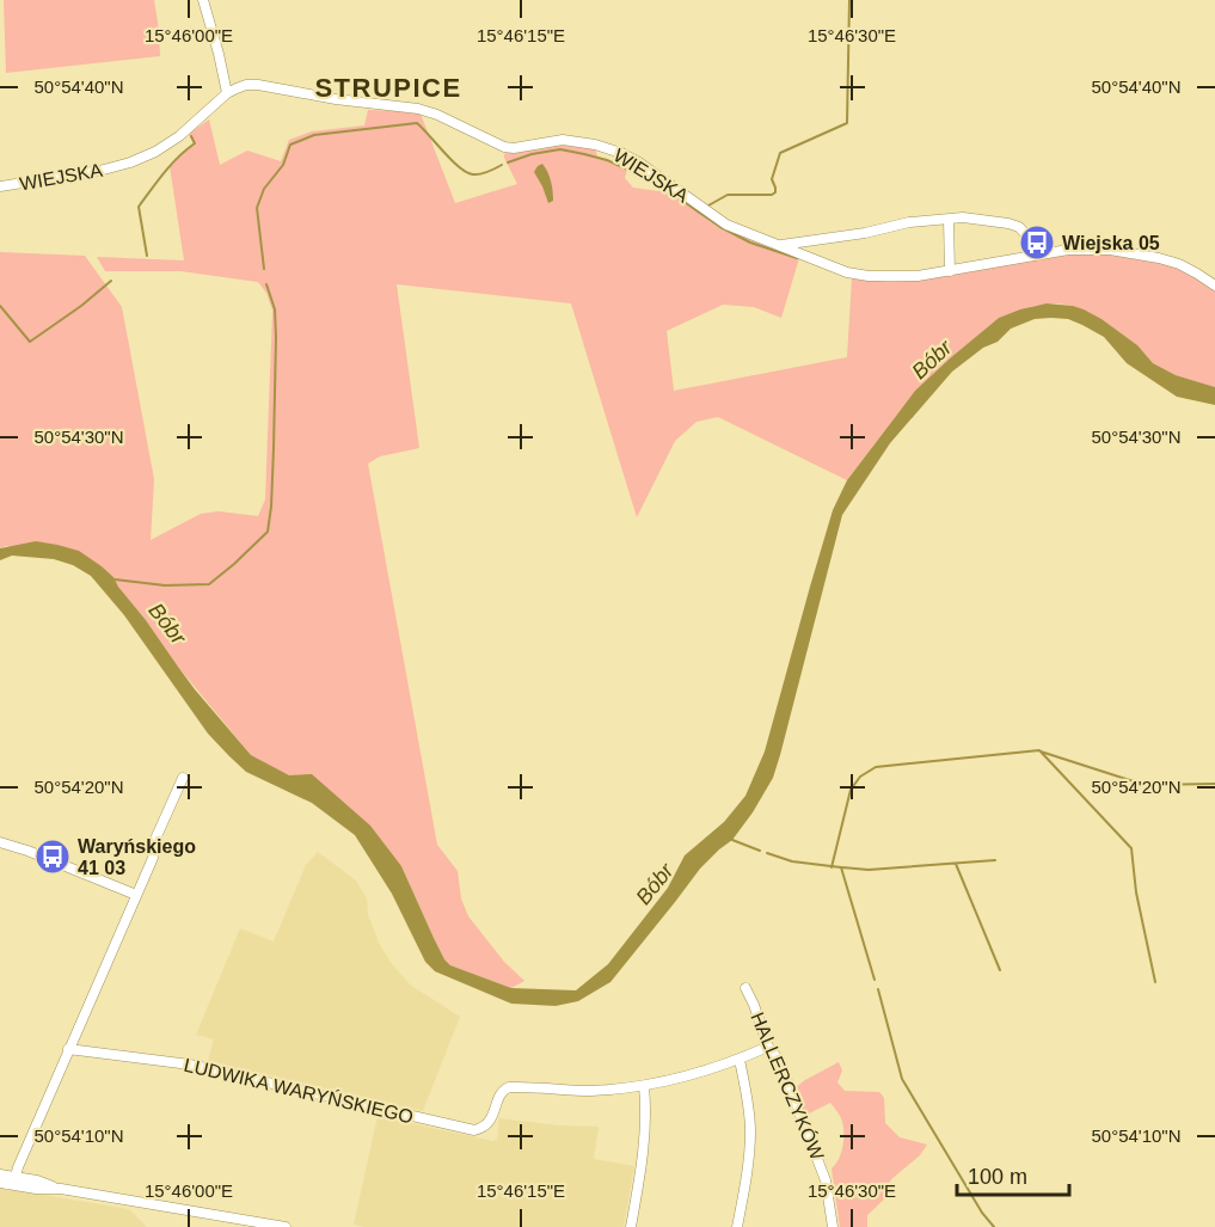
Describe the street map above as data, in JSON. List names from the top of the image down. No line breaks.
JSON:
{"streets":{"street":["WIEJSKA","HALLERCZYKÓW","LUDWIKA WARYŃSKIEGO"]},"districts":["STRUPICE"],"water":["Bóbr"],"places":{"bus stop":["Wiejska 05","Waryńskiego 41 03"]},"scale_bar":"100 m","coordinates":["15°46'00\"E","15°46'15\"E","15°46'30\"E","50°54'40\"N","50°54'30\"N","50°54'20\"N","50°54'10\"N"]}
